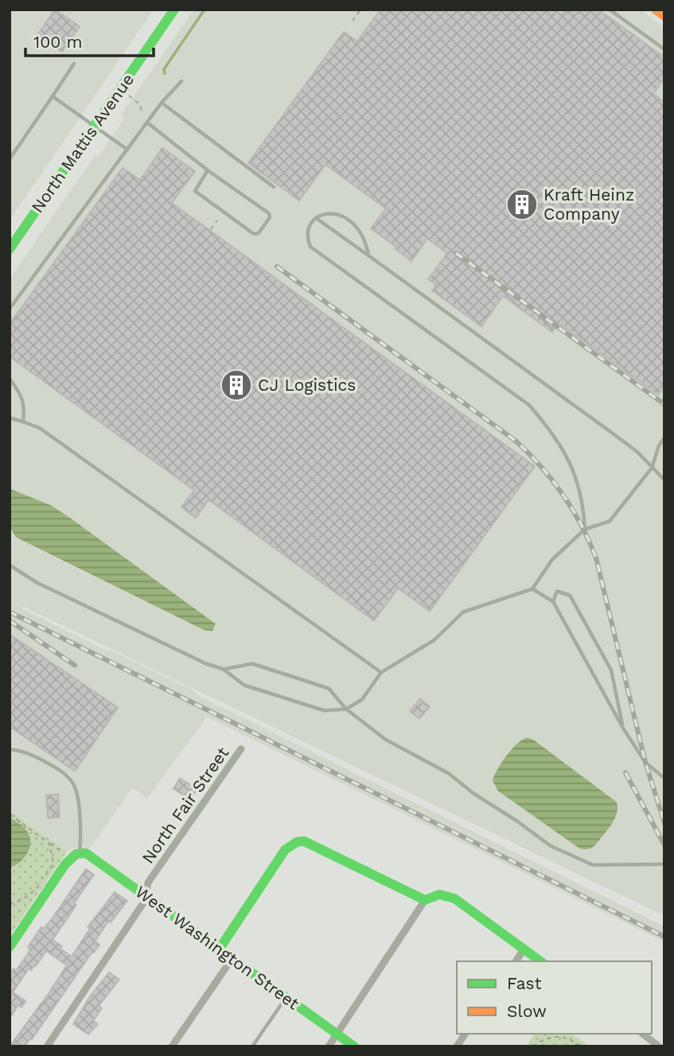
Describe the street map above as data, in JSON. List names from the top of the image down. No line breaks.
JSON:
{"streets":{"street":["North Mattis Avenue","North Fair Street","West Washington Street"]},"crossings":[["North Fair Street","West Washington Street"]],"places":{"building":["Kraft Heinz Company","CJ Logistics"]},"legend":["Fast","Slow"],"scale_bar":"100 m"}
